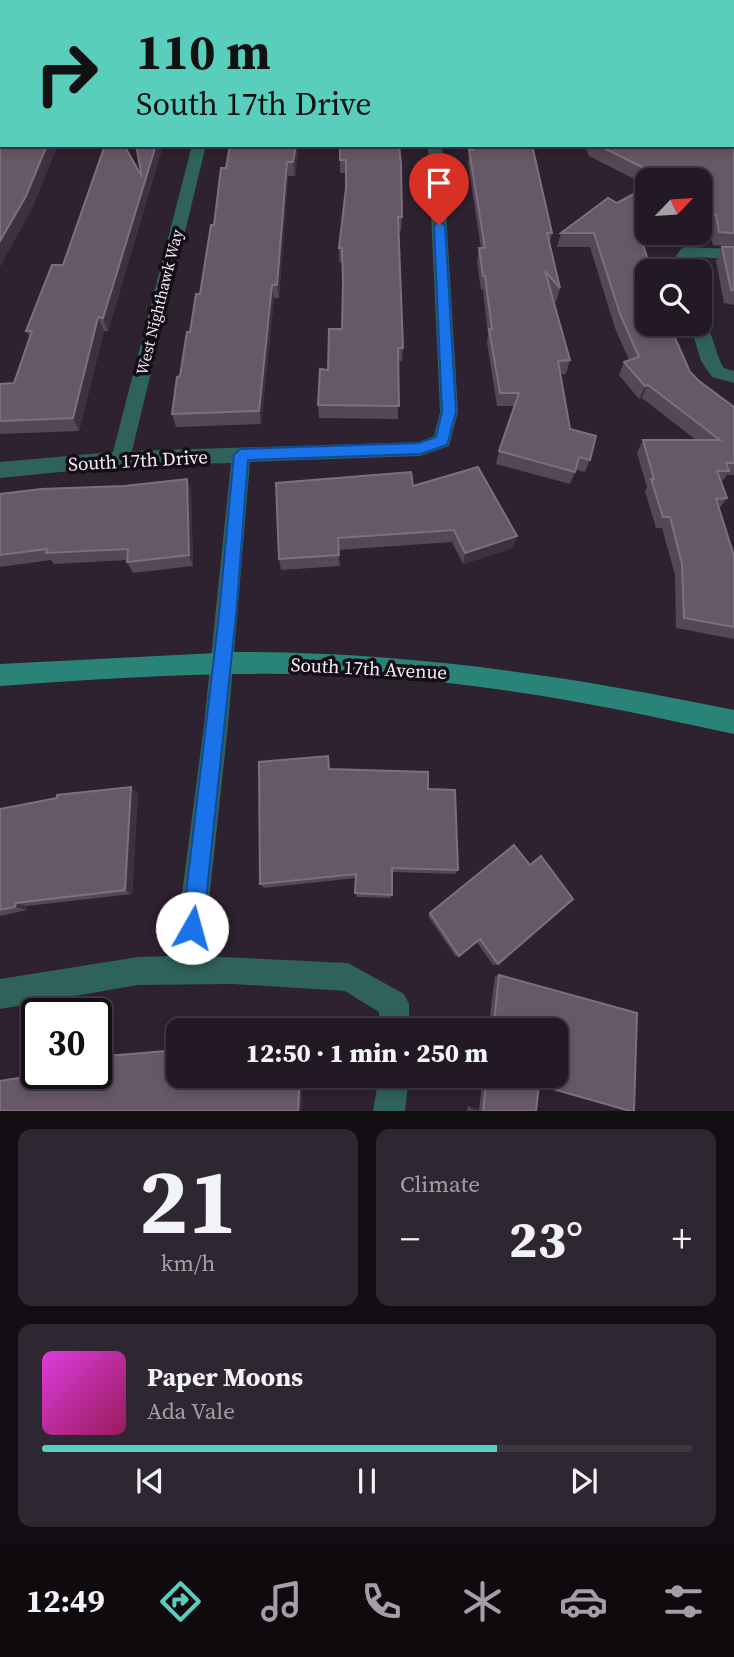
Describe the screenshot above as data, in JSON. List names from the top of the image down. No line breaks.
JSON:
{"streets":{"main road":["South 17th Avenue"],"street":["West Nighthawk Way","South 17th Drive"]},"crossings":[["West Nighthawk Way","South 17th Drive"]],"north":"top right","page":{"turn":["110 m","South 17th Drive"],"limit":"30","trip":"12:50 · 1 min · 250 m","tile":[["21","km/h"],"Climate"],"heat":["−","23°","+"],"song":["Paper Moons","Ada Vale"],"tabs":"12:49"}}
